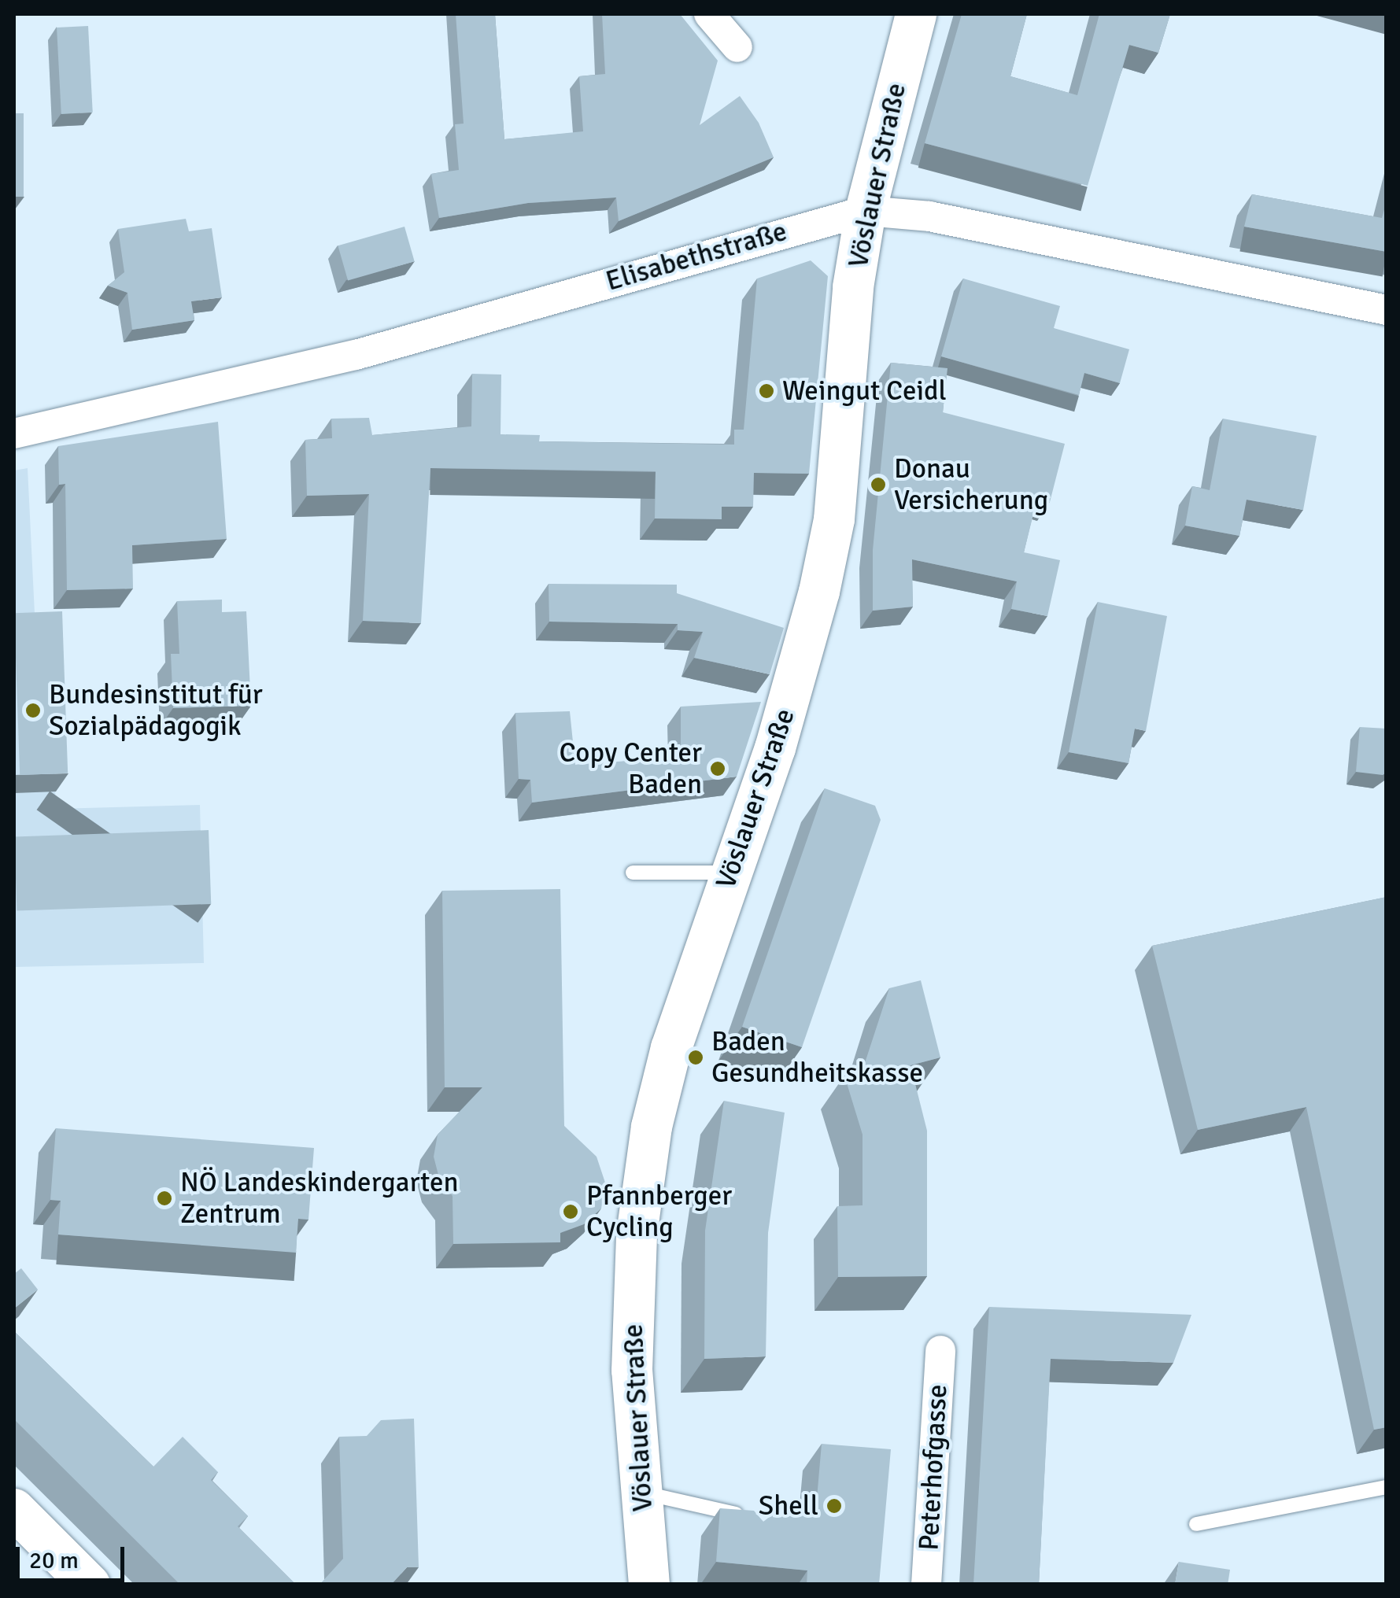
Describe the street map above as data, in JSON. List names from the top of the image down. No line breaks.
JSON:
{"streets":{"street":["Vöslauer Straße","Elisabethstraße","Peterhofgasse"]},"crossings":[["Vöslauer Straße","Elisabethstraße"]],"places":["Weingut Ceidl","Donau Versicherung","Bundesinstitut für Sozialpädagogik","Copy Center Baden","Baden Gesundheitskasse","NÖ Landeskindergarten Zentrum","Pfannberger Cycling","Shell"],"scale_bar":"20 m"}
